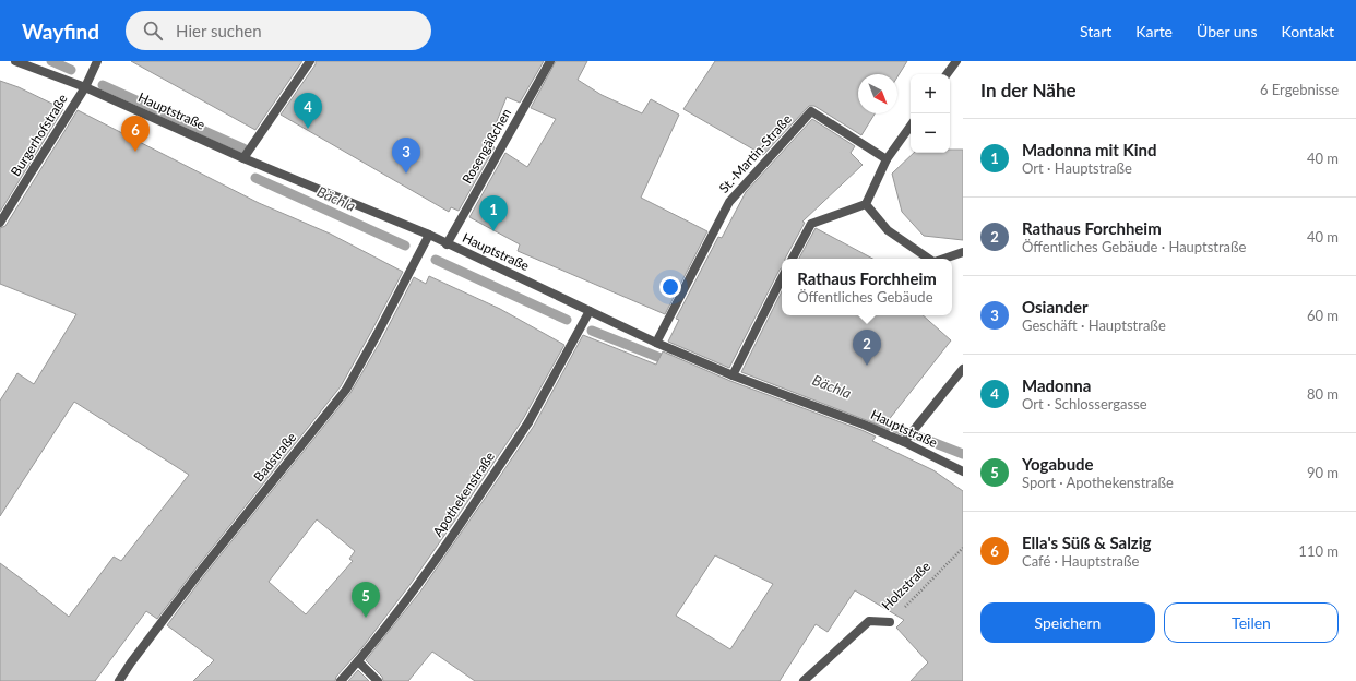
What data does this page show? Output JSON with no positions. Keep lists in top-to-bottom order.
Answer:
{
  "streets": {
    "street": [
      "Hauptstraße",
      "Burgerhofstraße",
      "Rosengäßchen",
      "St.-Martin-Straße",
      "Badstraße",
      "Apothekenstraße",
      "Holzstraße"
    ]
  },
  "crossings": [
    ["Hauptstraße", "Burgerhofstraße"],
    ["Hauptstraße", "Rosengäßchen"],
    ["Hauptstraße", "St.-Martin-Straße"],
    ["Hauptstraße", "Badstraße"],
    ["Hauptstraße", "Apothekenstraße"]
  ],
  "water": ["Bächla"],
  "north": "bottom right",
  "page": {
    "header": "Wayfind",
    "search": "Hier suchen",
    "nav": [
      "Start",
      "Karte",
      "Über uns",
      "Kontakt"
    ],
    "heading": ["In der Nähe", "6 Ergebnisse"],
    "map_buttons": ["+", "−"],
    "pins": [
      "4",
      "6",
      "3",
      "1",
      "2",
      "5"
    ],
    "list": [
      {
        "mark": "1",
        "name": "Madonna mit Kind",
        "note": "Ort · Hauptstraße",
        "value": "40 m"
      },
      {
        "mark": "2",
        "name": "Rathaus Forchheim",
        "note": "Öffentliches Gebäude · Hauptstraße",
        "value": "40 m"
      },
      {
        "mark": "3",
        "name": "Osiander",
        "note": "Geschäft · Hauptstraße",
        "value": "60 m"
      },
      {
        "mark": "4",
        "name": "Madonna",
        "note": "Ort · Schlossergasse",
        "value": "80 m"
      },
      {
        "mark": "5",
        "name": "Yogabude",
        "note": "Sport · Apothekenstraße",
        "value": "90 m"
      },
      {
        "mark": "6",
        "name": "Ella's Süß & Salzig",
        "note": "Café · Hauptstraße",
        "value": "110 m"
      }
    ],
    "popup": ["Rathaus Forchheim", "Öffentliches Gebäude"],
    "buttons": ["Speichern", "Teilen"]
  }
}
